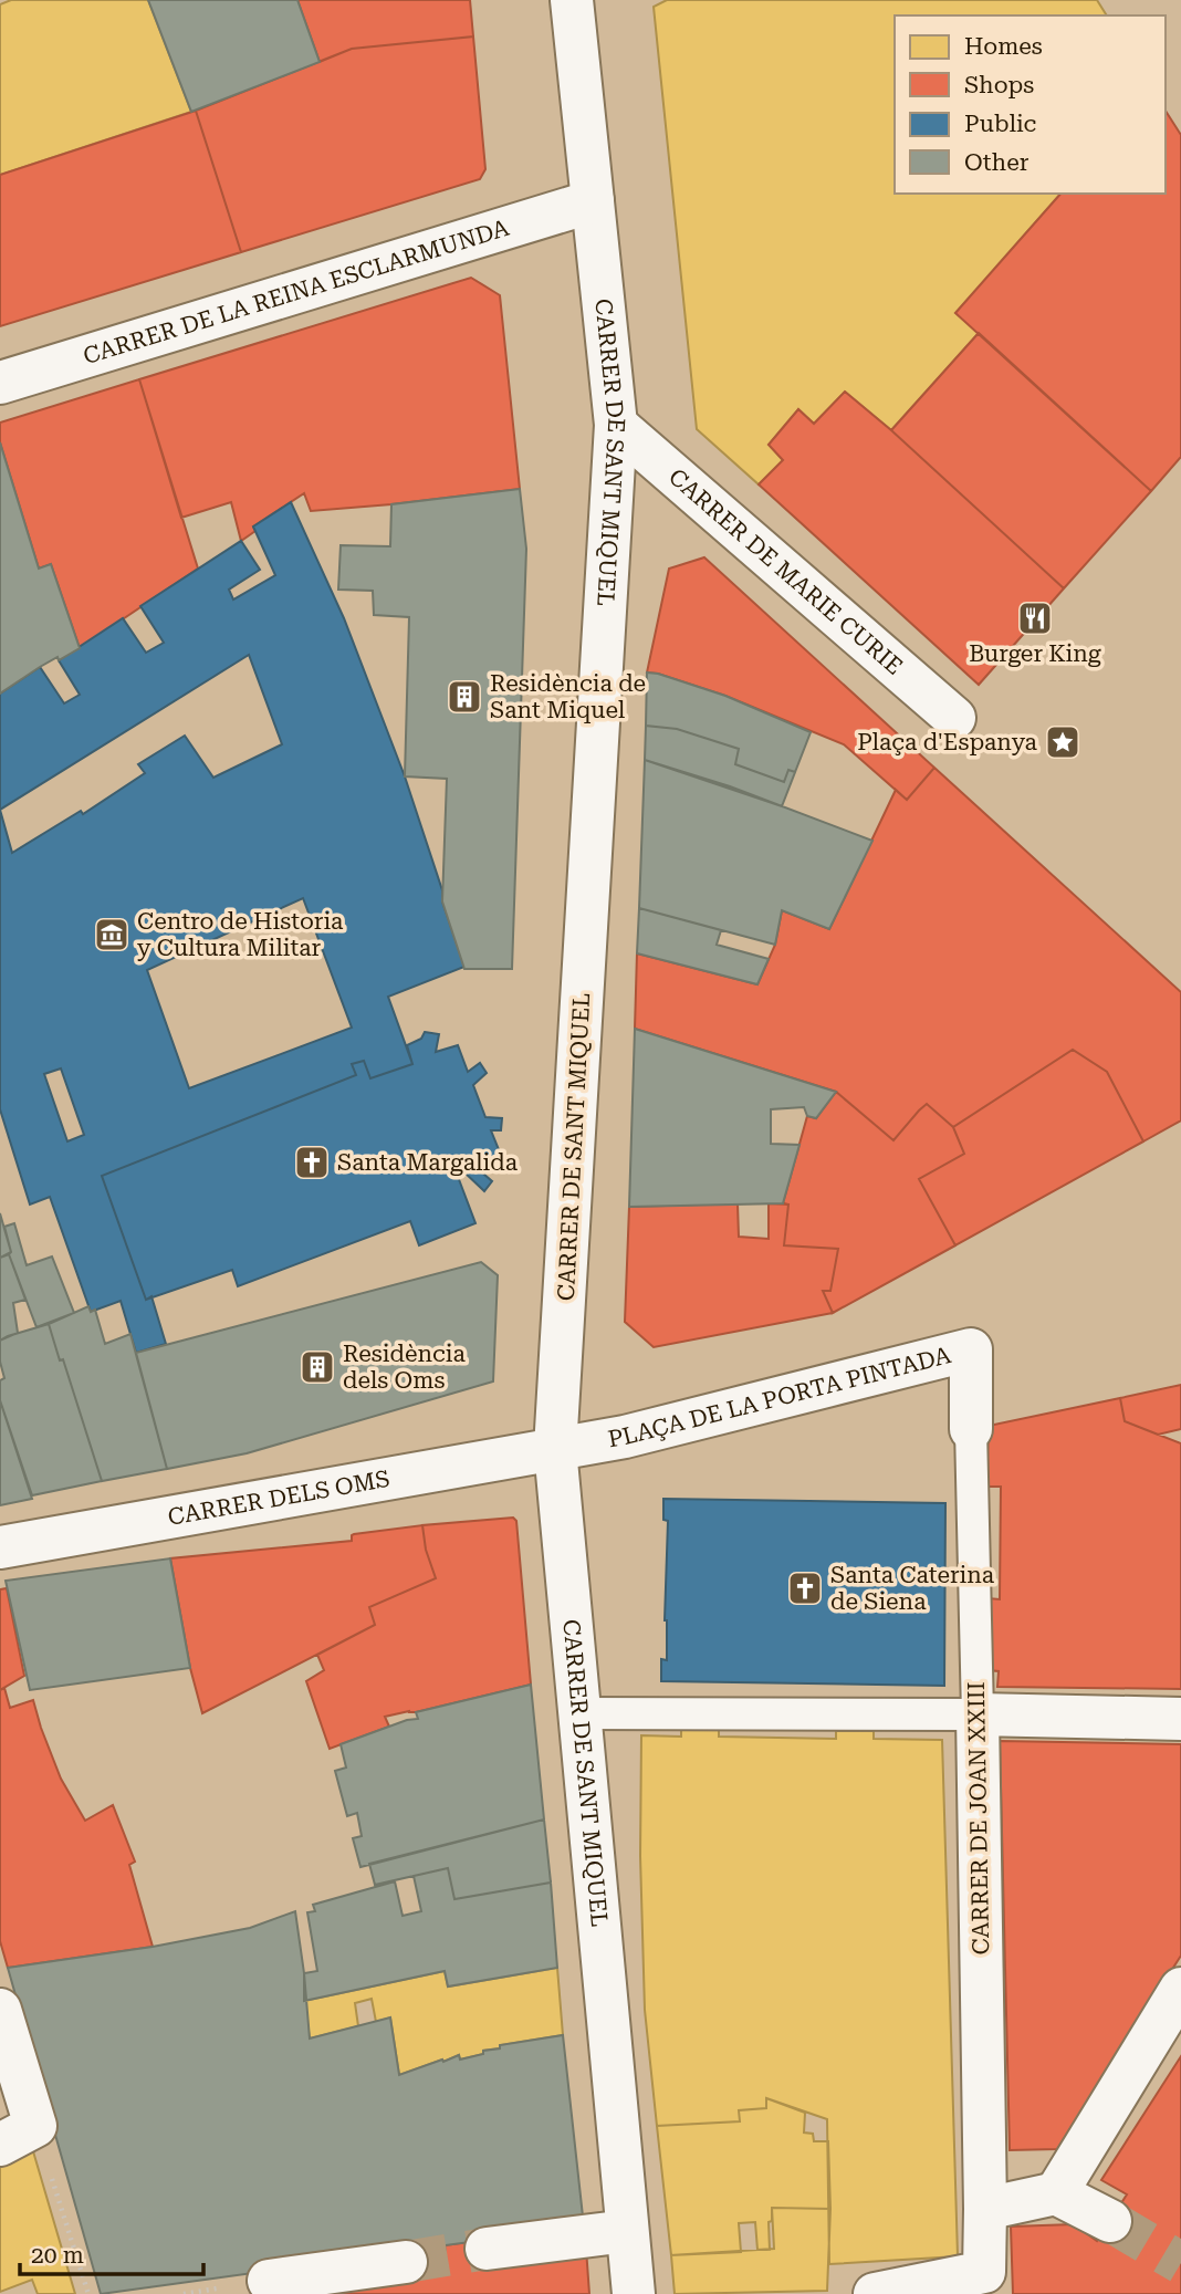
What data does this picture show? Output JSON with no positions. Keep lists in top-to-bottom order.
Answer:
{
  "streets": {
    "street": [
      "CARRER DE LA REINA ESCLARMUNDA",
      "CARRER DE SANT MIQUEL",
      "CARRER DE MARIE CURIE",
      "PLAÇA DE LA PORTA PINTADA",
      "CARRER DELS OMS",
      "CARRER DE JOAN XXIII"
    ]
  },
  "crossings": [
    ["CARRER DE LA REINA ESCLARMUNDA", "CARRER DE SANT MIQUEL"],
    ["CARRER DE SANT MIQUEL", "CARRER DE MARIE CURIE"],
    ["CARRER DE SANT MIQUEL", "PLAÇA DE LA PORTA PINTADA"],
    ["CARRER DE SANT MIQUEL", "CARRER DELS OMS"],
    ["PLAÇA DE LA PORTA PINTADA", "CARRER DELS OMS"],
    ["PLAÇA DE LA PORTA PINTADA", "CARRER DE JOAN XXIII"]
  ],
  "places": {
    "restaurant": ["Burger King"],
    "building": ["Residència de Sant Miquel", "Residència dels Oms"],
    "place": ["Plaça d'Espanya"],
    "museum": ["Centro de Historia y Cultura Militar"],
    "church": ["Santa Margalida", "Santa Caterina de Siena"]
  },
  "legend": [
    "Homes",
    "Shops",
    "Public",
    "Other"
  ],
  "scale_bar": "20 m"
}
